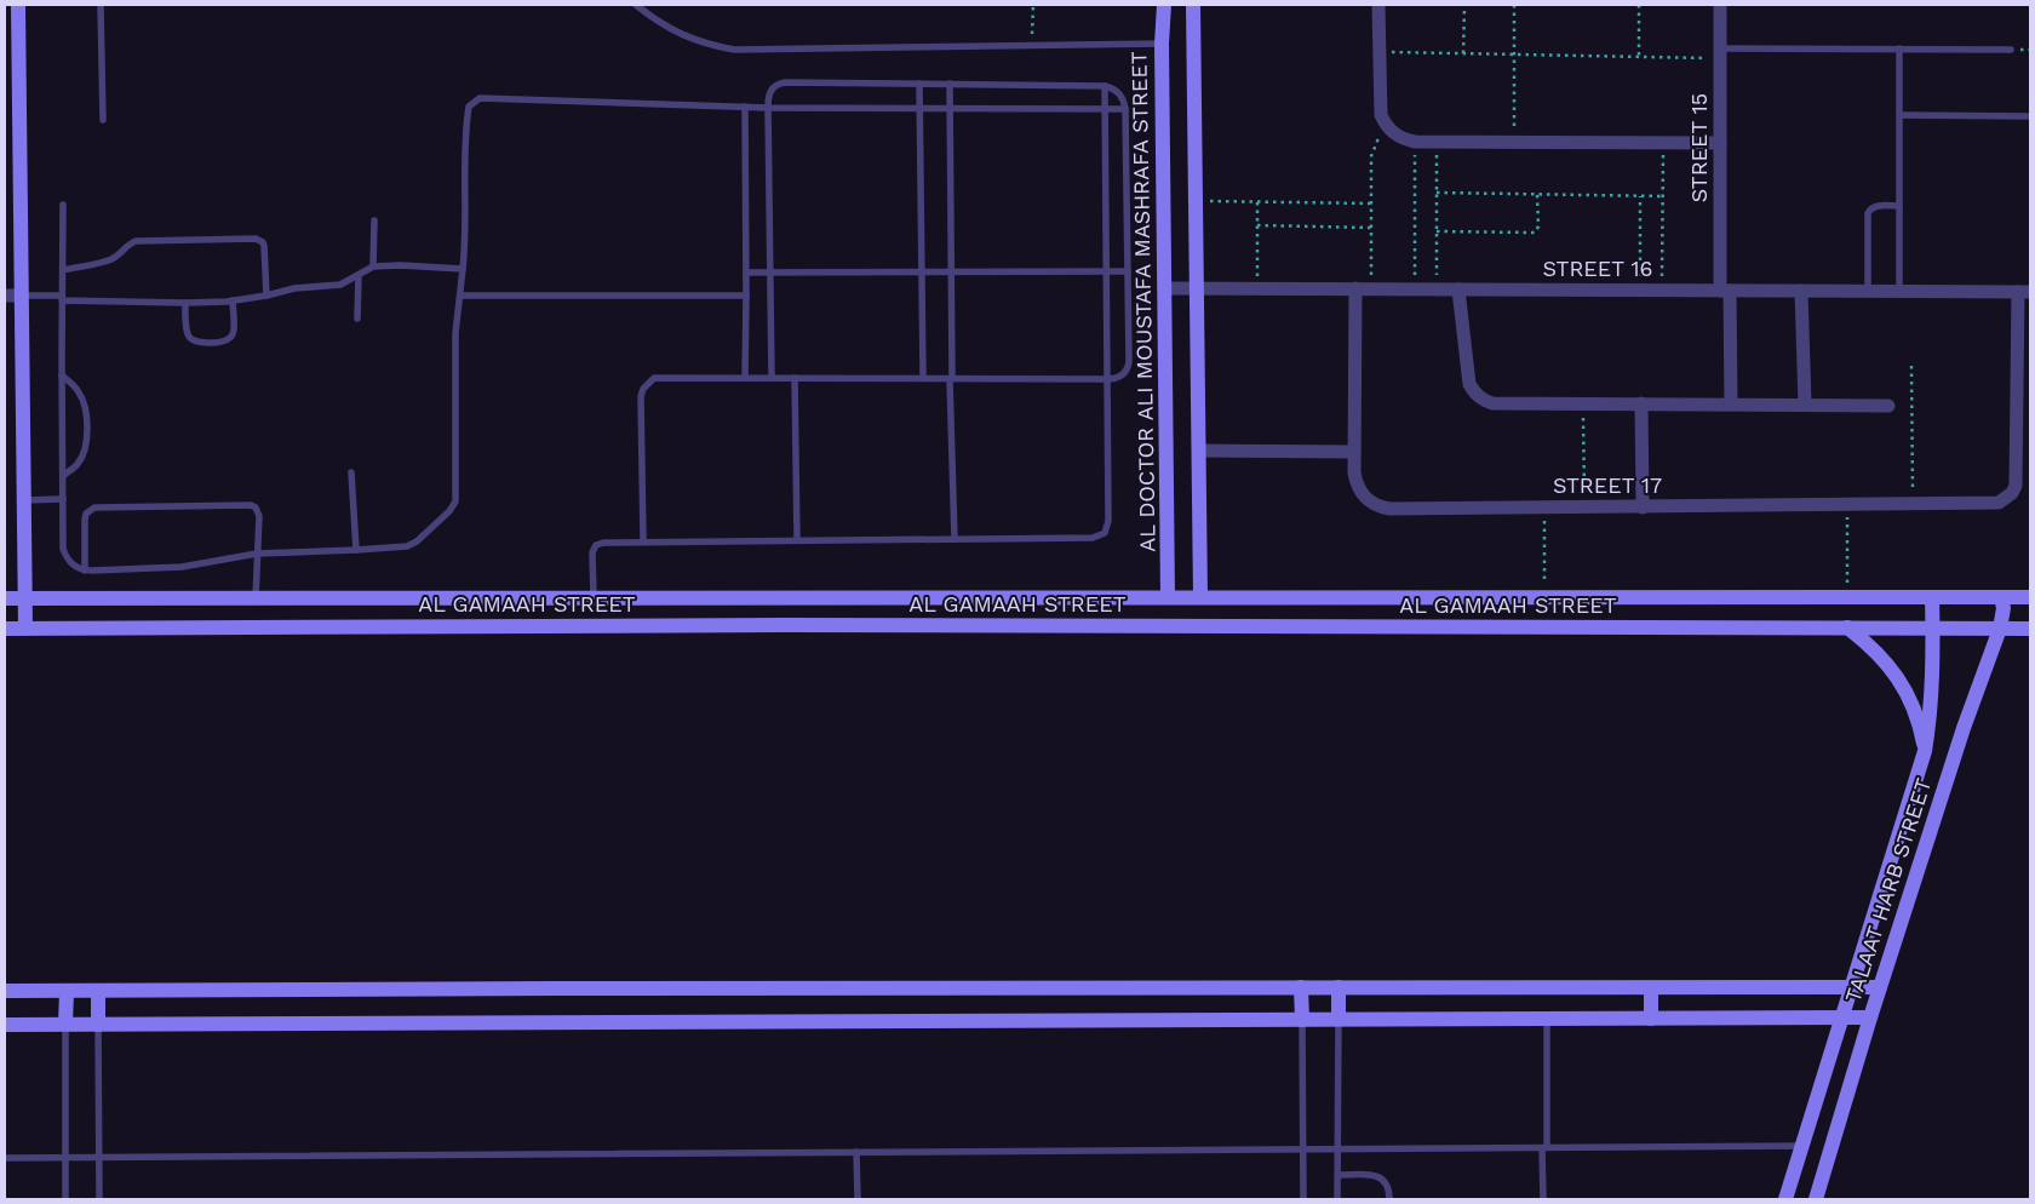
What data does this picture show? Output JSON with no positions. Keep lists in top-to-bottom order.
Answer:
{
  "streets": {
    "main road": ["AL DOCTOR ALI MOUSTAFA MASHRAFA STREET", "AL GAMAAH STREET", "TALAAT HARB STREET"],
    "street": ["STREET 15", "STREET 16", "STREET 17"]
  },
  "crossings": [
    ["STREET 15", "STREET 16"],
    ["STREET 16", "AL DOCTOR ALI MOUSTAFA MASHRAFA STREET"],
    ["STREET 16", "STREET 17"],
    ["AL DOCTOR ALI MOUSTAFA MASHRAFA STREET", "AL GAMAAH STREET"],
    ["AL GAMAAH STREET", "TALAAT HARB STREET"]
  ]
}
